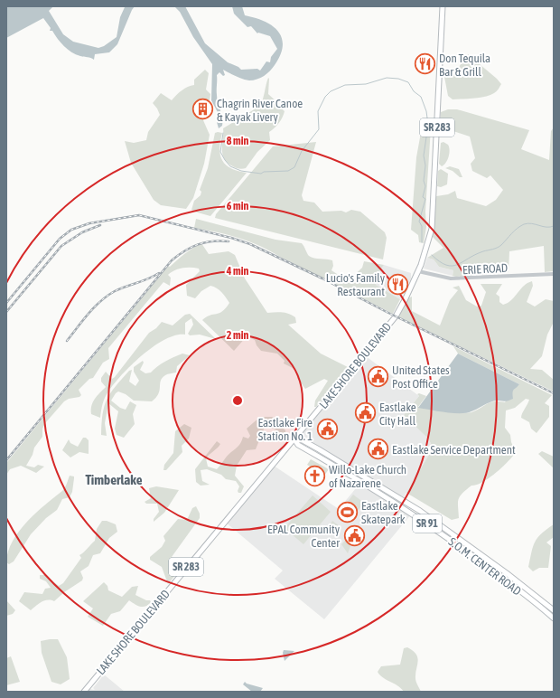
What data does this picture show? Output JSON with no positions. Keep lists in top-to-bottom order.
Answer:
{
  "streets": {
    "main road": [
      "SR 283",
      "LAKE SHORE BOULEVARD",
      "SR 91",
      "S.O.M. CENTER ROAD"
    ],
    "street": ["ERIE ROAD"]
  },
  "crossings": [
    ["ERIE ROAD", "LAKE SHORE BOULEVARD"],
    ["LAKE SHORE BOULEVARD", "S.O.M. CENTER ROAD"]
  ],
  "districts": ["Timberlake"],
  "places": {
    "restaurant": ["Don Tequila Bar & Grill", "Lucio's Family Restaurant"],
    "building": ["Chagrin River Canoe & Kayak Livery"],
    "public building": [
      "United States Post Office",
      "Eastlake City Hall",
      "Eastlake Fire Station No. 1",
      "Eastlake Service Department",
      "EPAL Community Center"
    ],
    "church": ["Willo-Lake Church of Nazarene"],
    "sports": ["Eastlake Skatepark"]
  },
  "rings": [
    "8 min",
    "6 min",
    "4 min",
    "2 min"
  ]
}
